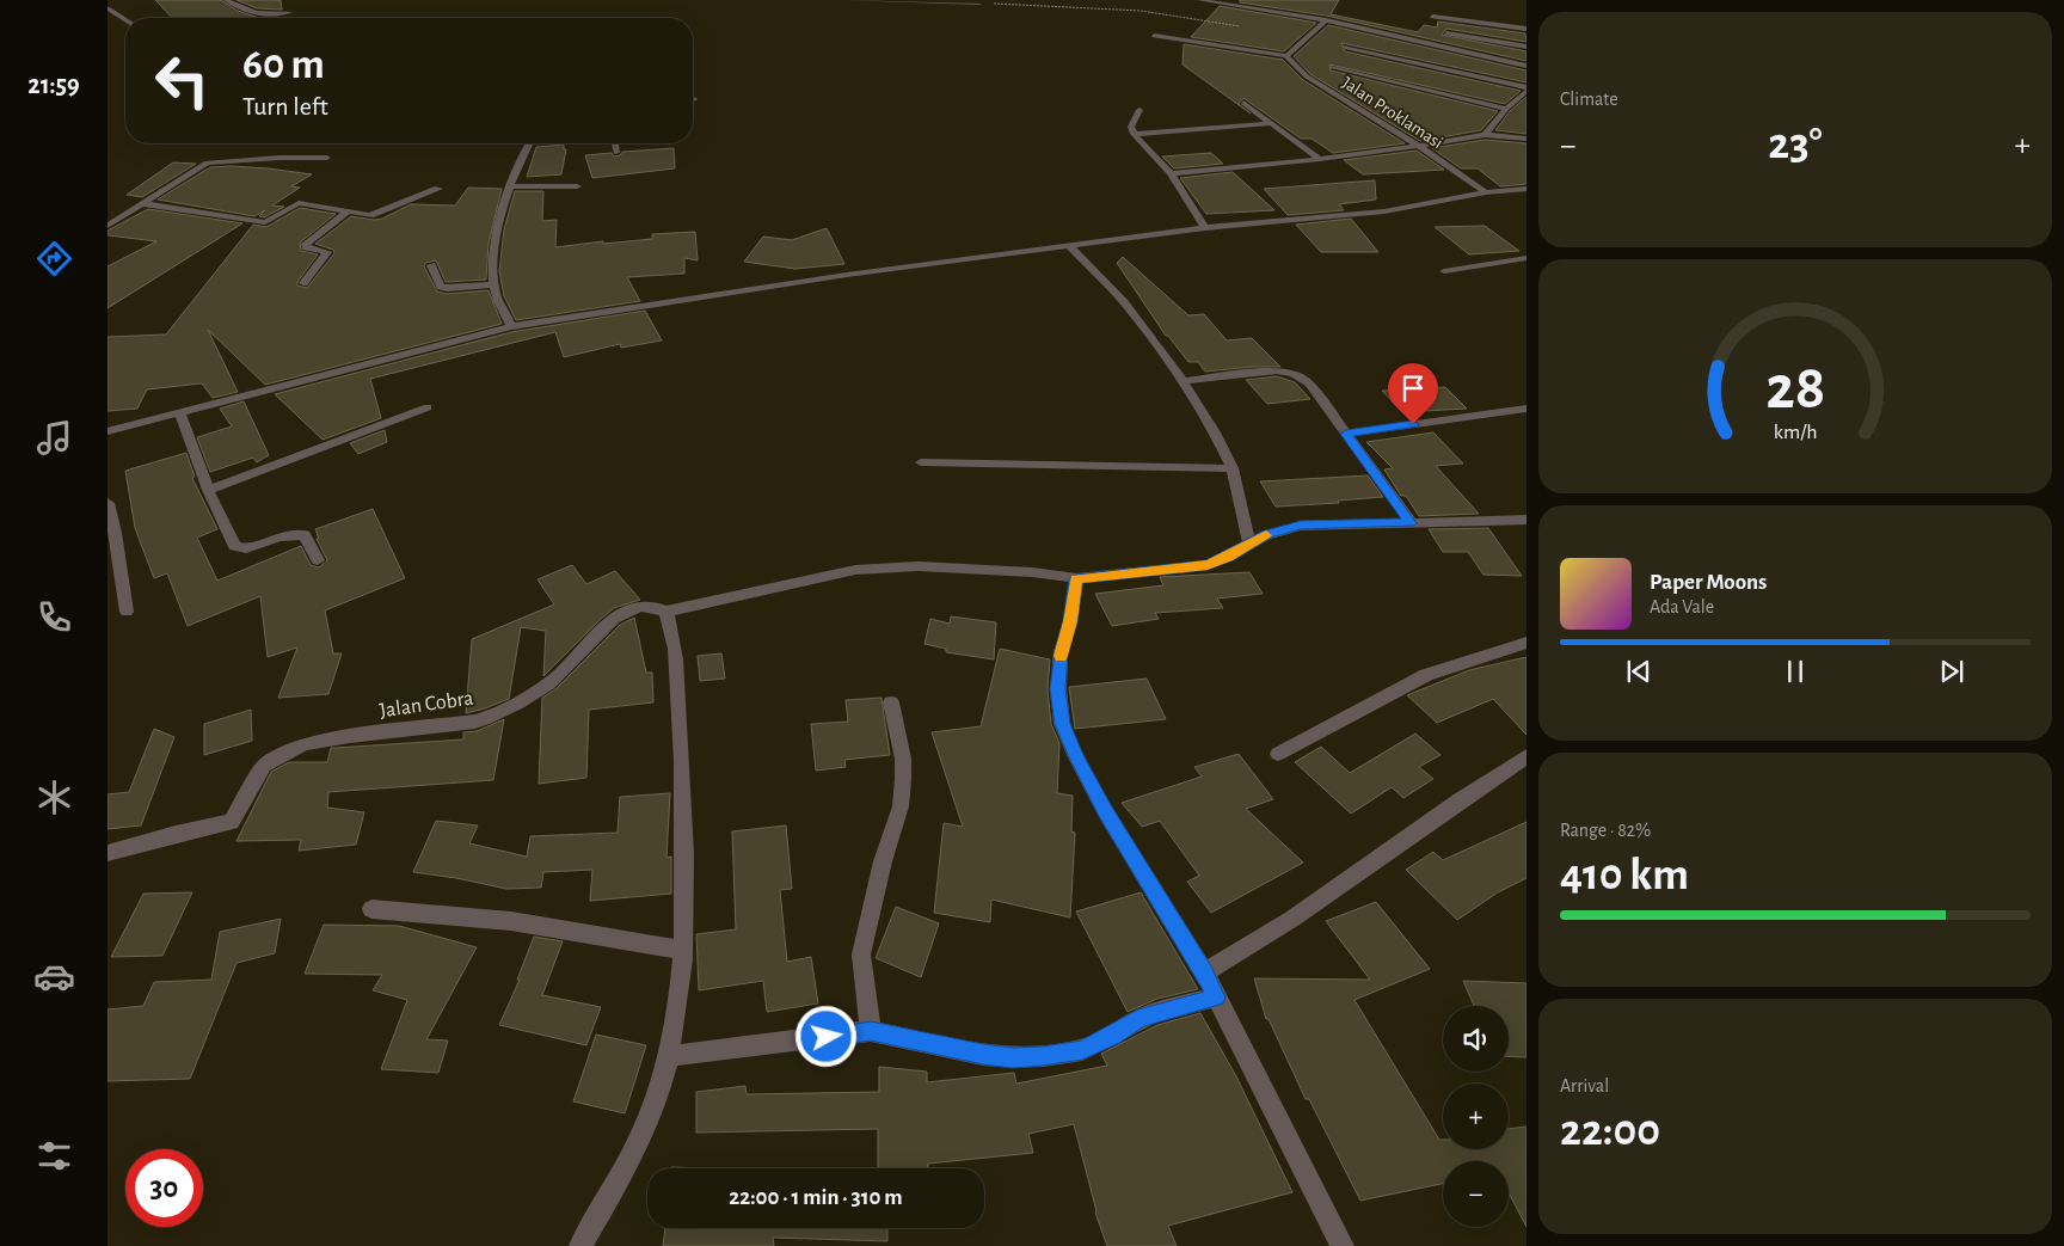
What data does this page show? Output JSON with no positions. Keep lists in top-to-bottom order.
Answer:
{
  "streets": {
    "street": ["Jalan Proklamasi", "Jalan Cobra"]
  },
  "page": {
    "tabs": "21:59",
    "tile": [
      "Climate",
      ["Range · 82%", "410 km"],
      ["Arrival", "22:00"]
    ],
    "turn": ["60 m", "Turn left"],
    "heat": ["−", "23°", "+"],
    "song": ["Paper Moons", "Ada Vale"],
    "map_buttons": ["+", "−"],
    "limit": "30",
    "trip": "22:00 · 1 min · 310 m",
    "gauge": ["28", "km/h"]
  }
}
